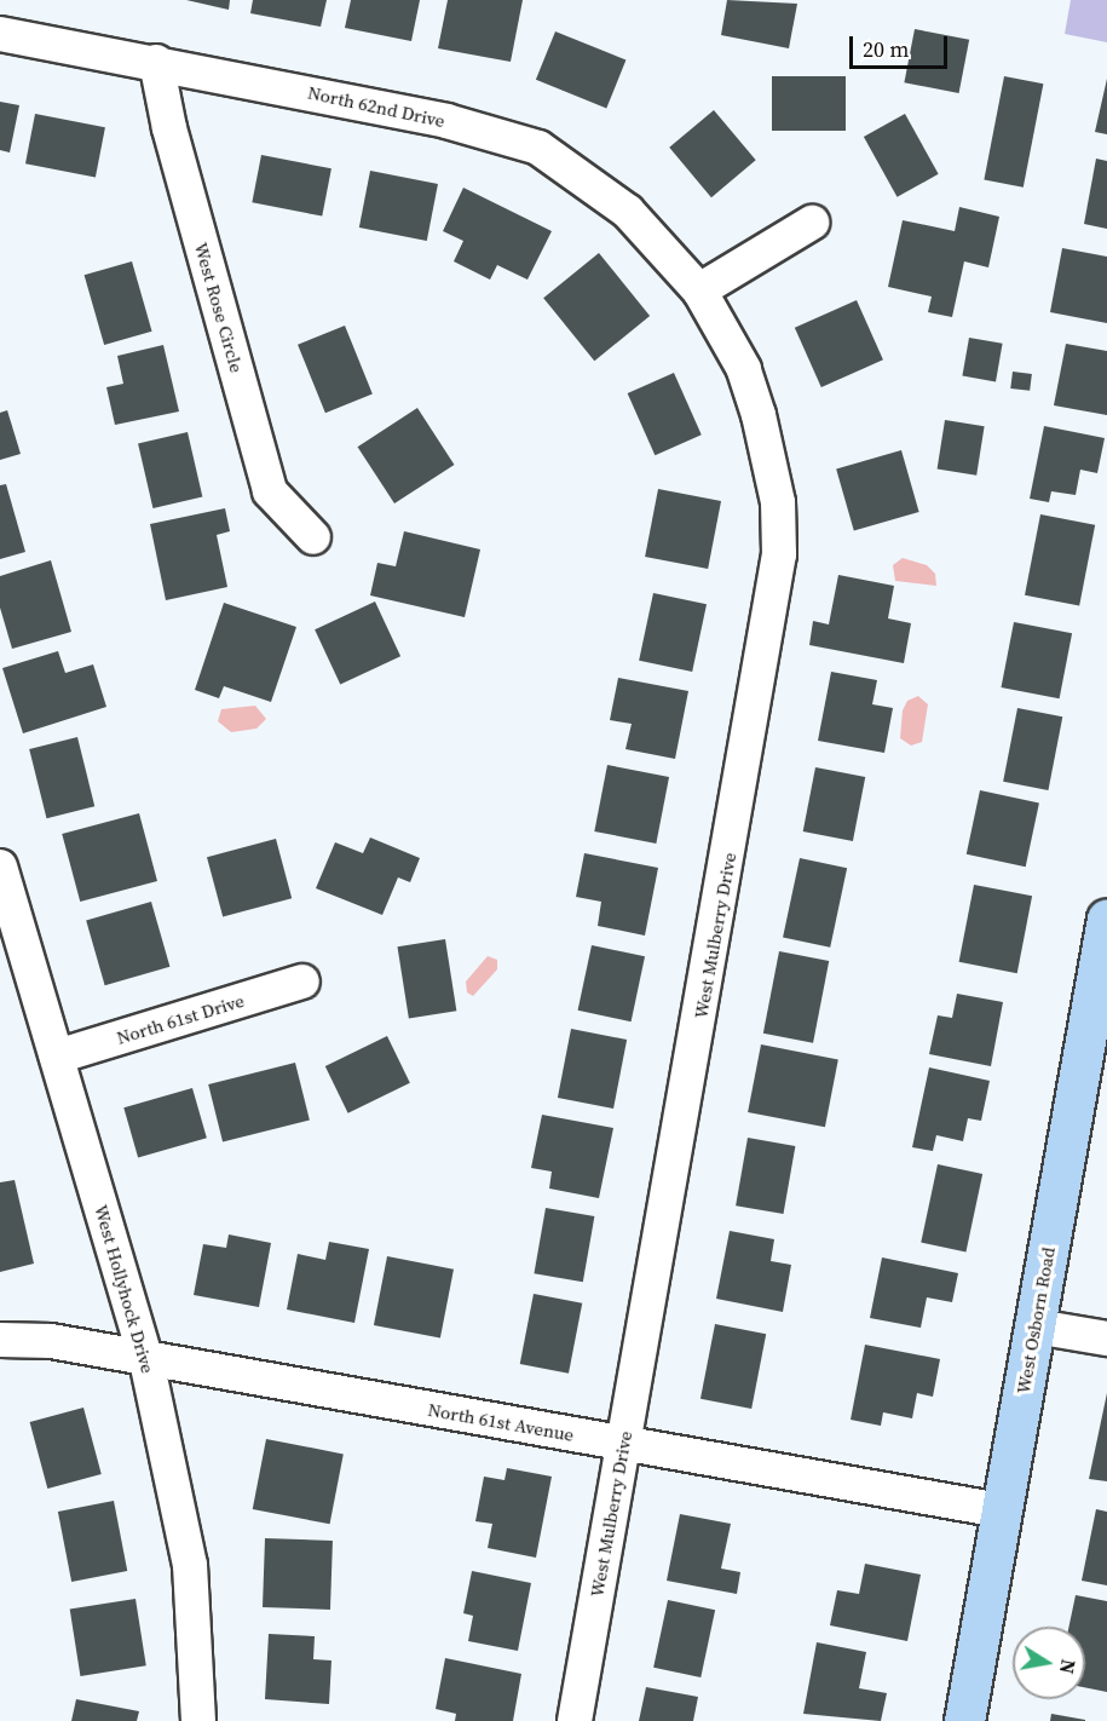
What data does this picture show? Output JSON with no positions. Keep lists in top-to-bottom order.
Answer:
{
  "streets": {
    "street": [
      "North 62nd Drive",
      "West Rose Circle",
      "West Mulberry Drive",
      "North 61st Drive",
      "West Hollyhock Drive",
      "West Osborn Road",
      "North 61st Avenue"
    ]
  },
  "crossings": [
    ["North 62nd Drive", "West Rose Circle"],
    ["North 62nd Drive", "West Mulberry Drive"],
    ["West Mulberry Drive", "North 61st Avenue"],
    ["North 61st Drive", "West Hollyhock Drive"],
    ["West Hollyhock Drive", "North 61st Avenue"],
    ["West Osborn Road", "North 61st Avenue"]
  ],
  "scale_bar": "20 m",
  "north": "right"
}
